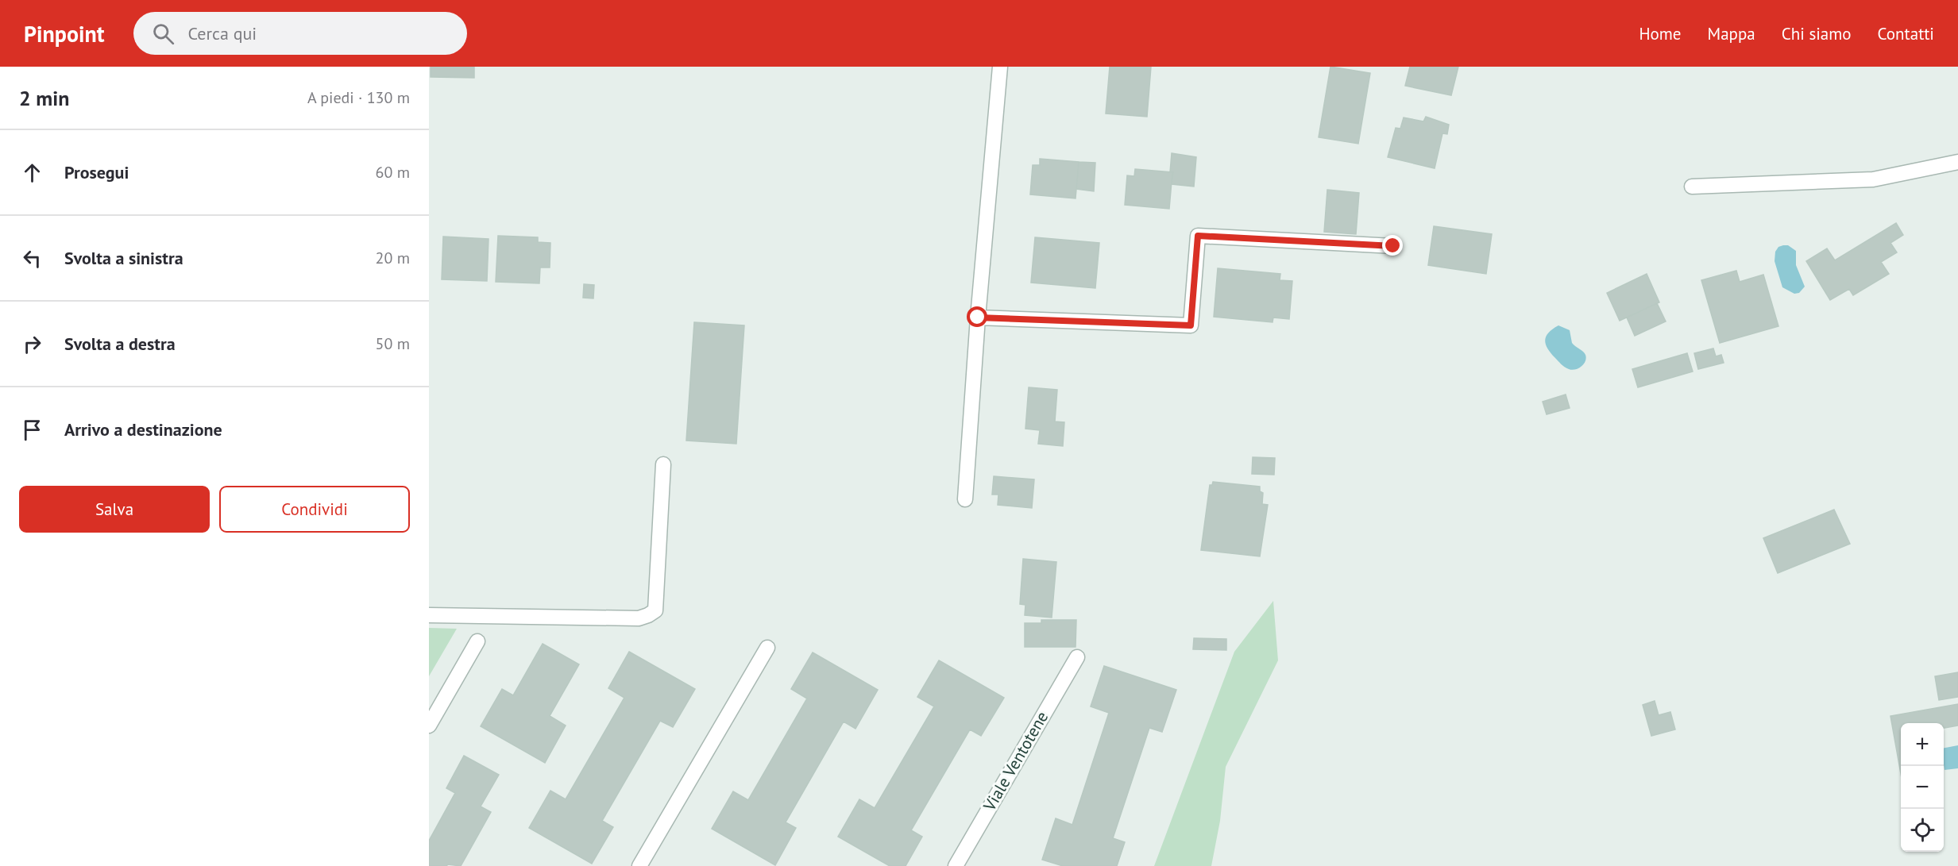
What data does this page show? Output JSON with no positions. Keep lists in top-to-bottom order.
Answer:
{
  "streets": {
    "street": ["Viale Ventotene"]
  },
  "page": {
    "header": "Pinpoint",
    "search": "Cerca qui",
    "nav": [
      "Home",
      "Mappa",
      "Chi siamo",
      "Contatti"
    ],
    "heading": ["2 min", "A piedi · 130 m"],
    "list": [
      ["Prosegui", "60 m"],
      ["Svolta a sinistra", "20 m"],
      ["Svolta a destra", "50 m"],
      "Arrivo a destinazione"
    ],
    "buttons": ["Salva", "Condividi"],
    "map_buttons": ["+", "−"]
  }
}
